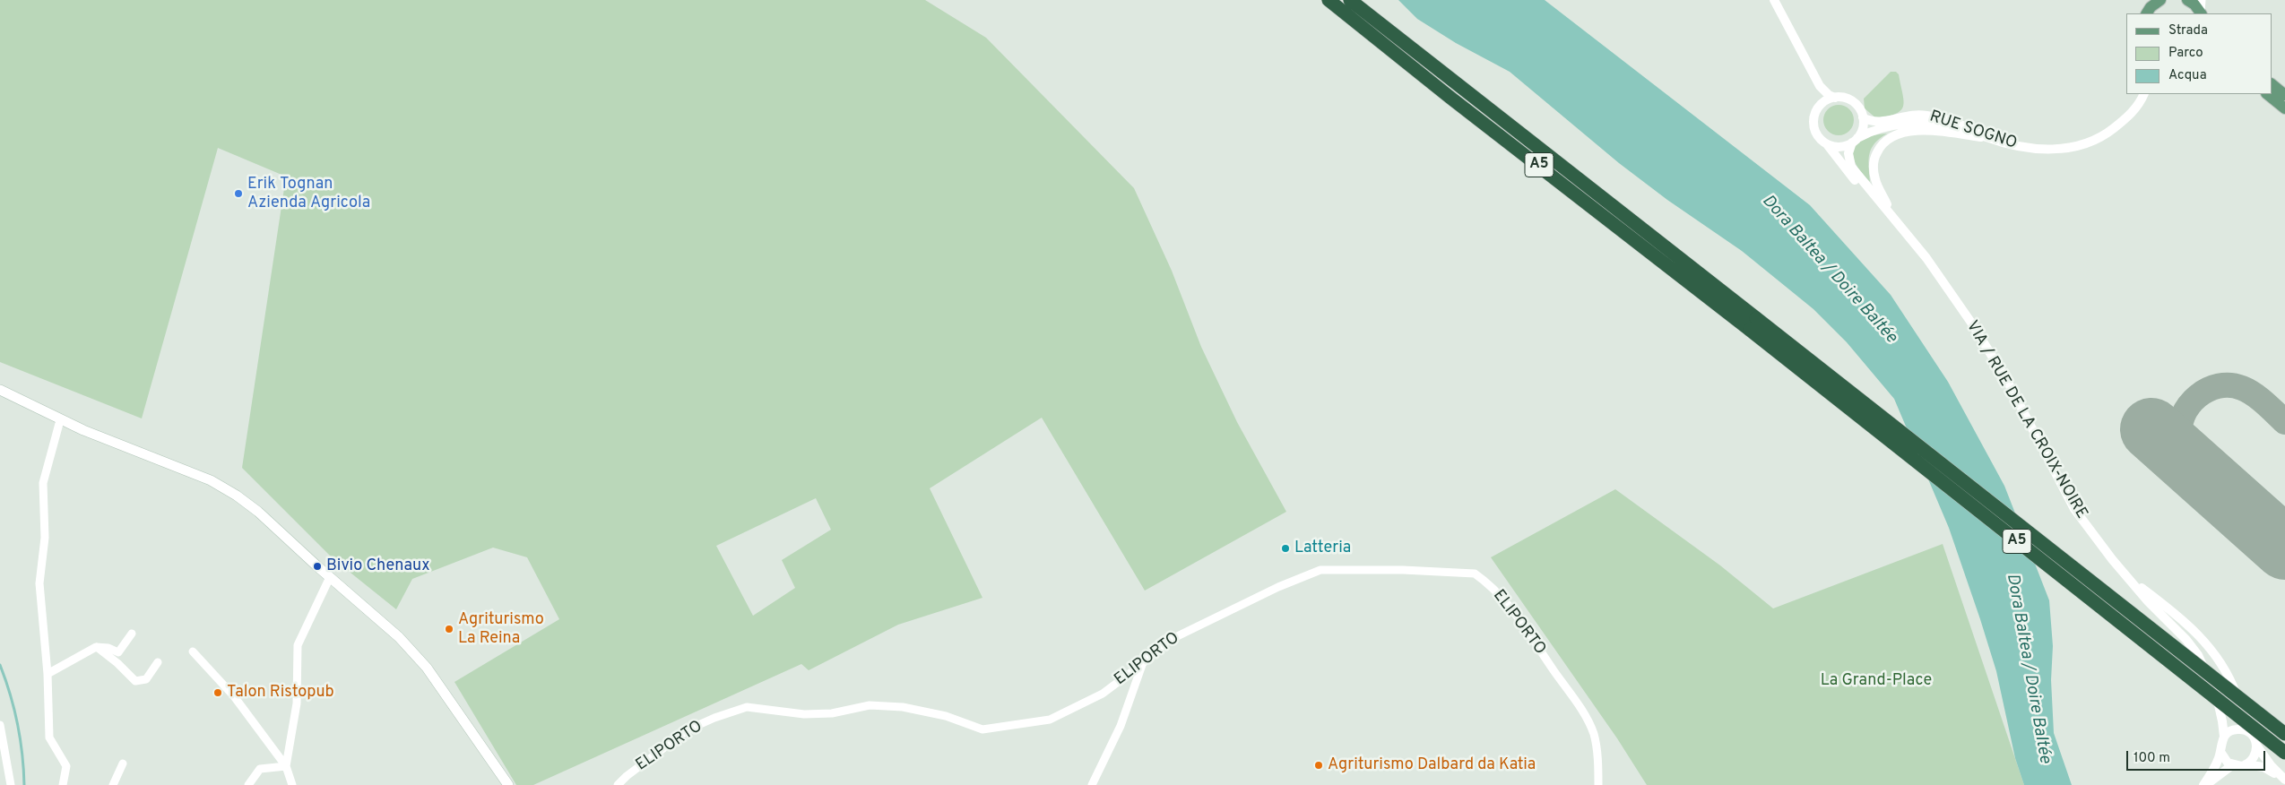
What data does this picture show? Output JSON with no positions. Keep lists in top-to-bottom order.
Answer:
{
  "streets": {
    "highway": ["A5"],
    "street": ["RUE SOGNO", "VIA / RUE DE LA CROIX-NOIRE", "ELIPORTO"]
  },
  "crossings": [
    ["RUE SOGNO", "VIA / RUE DE LA CROIX-NOIRE"]
  ],
  "water": ["Dora Baltea / Doire Baltée"],
  "parks": ["La Grand-Place"],
  "places": [
    "Erik Tognan Azienda Agricola",
    "Latteria",
    "Bivio Chenaux",
    "Agriturismo La Reina",
    "Talon Ristopub",
    "Agriturismo Dalbard da Katia"
  ],
  "legend": ["Strada", "Parco", "Acqua"],
  "scale_bar": "100 m"
}
